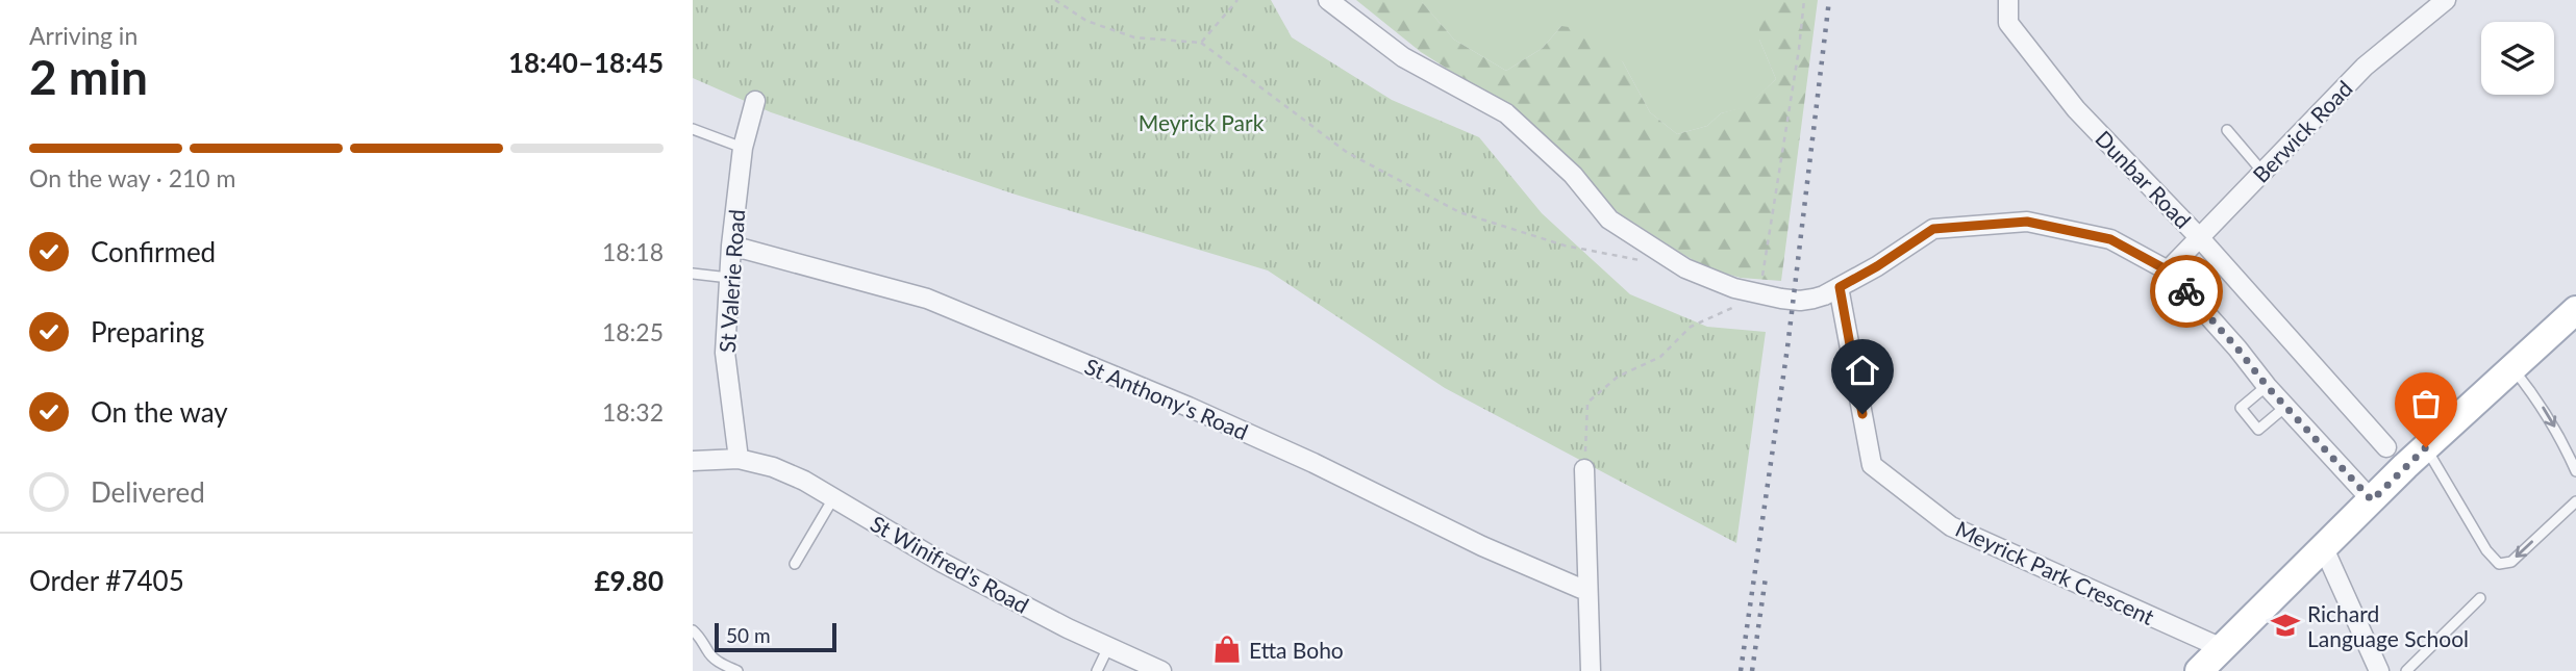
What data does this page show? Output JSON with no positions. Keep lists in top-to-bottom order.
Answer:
{
  "streets": {
    "street": [
      "Berwick Road",
      "Dunbar Road",
      "St Valerie Road",
      "St Anthony's Road",
      "St Winifred's Road",
      "Meyrick Park Crescent"
    ]
  },
  "crossings": [
    ["Berwick Road", "Dunbar Road"],
    ["St Valerie Road", "St Anthony's Road"],
    ["St Valerie Road", "St Winifred's Road"]
  ],
  "parks": ["Meyrick Park"],
  "places": {
    "school or university": ["Richard Language School"],
    "shop": ["Etta Boho"]
  },
  "scale_bar": "50 m",
  "page": {
    "heading": ["2 min", "Arriving in", "18:40–18:45"],
    "panel": ["Order #7405", "£9.80"],
    "bar": "On the way · 210 m",
    "list": [
      ["Confirmed", "18:18"],
      ["Preparing", "18:25"],
      ["On the way", "18:32"],
      "Delivered"
    ],
    "scale": "50 m"
  }
}
